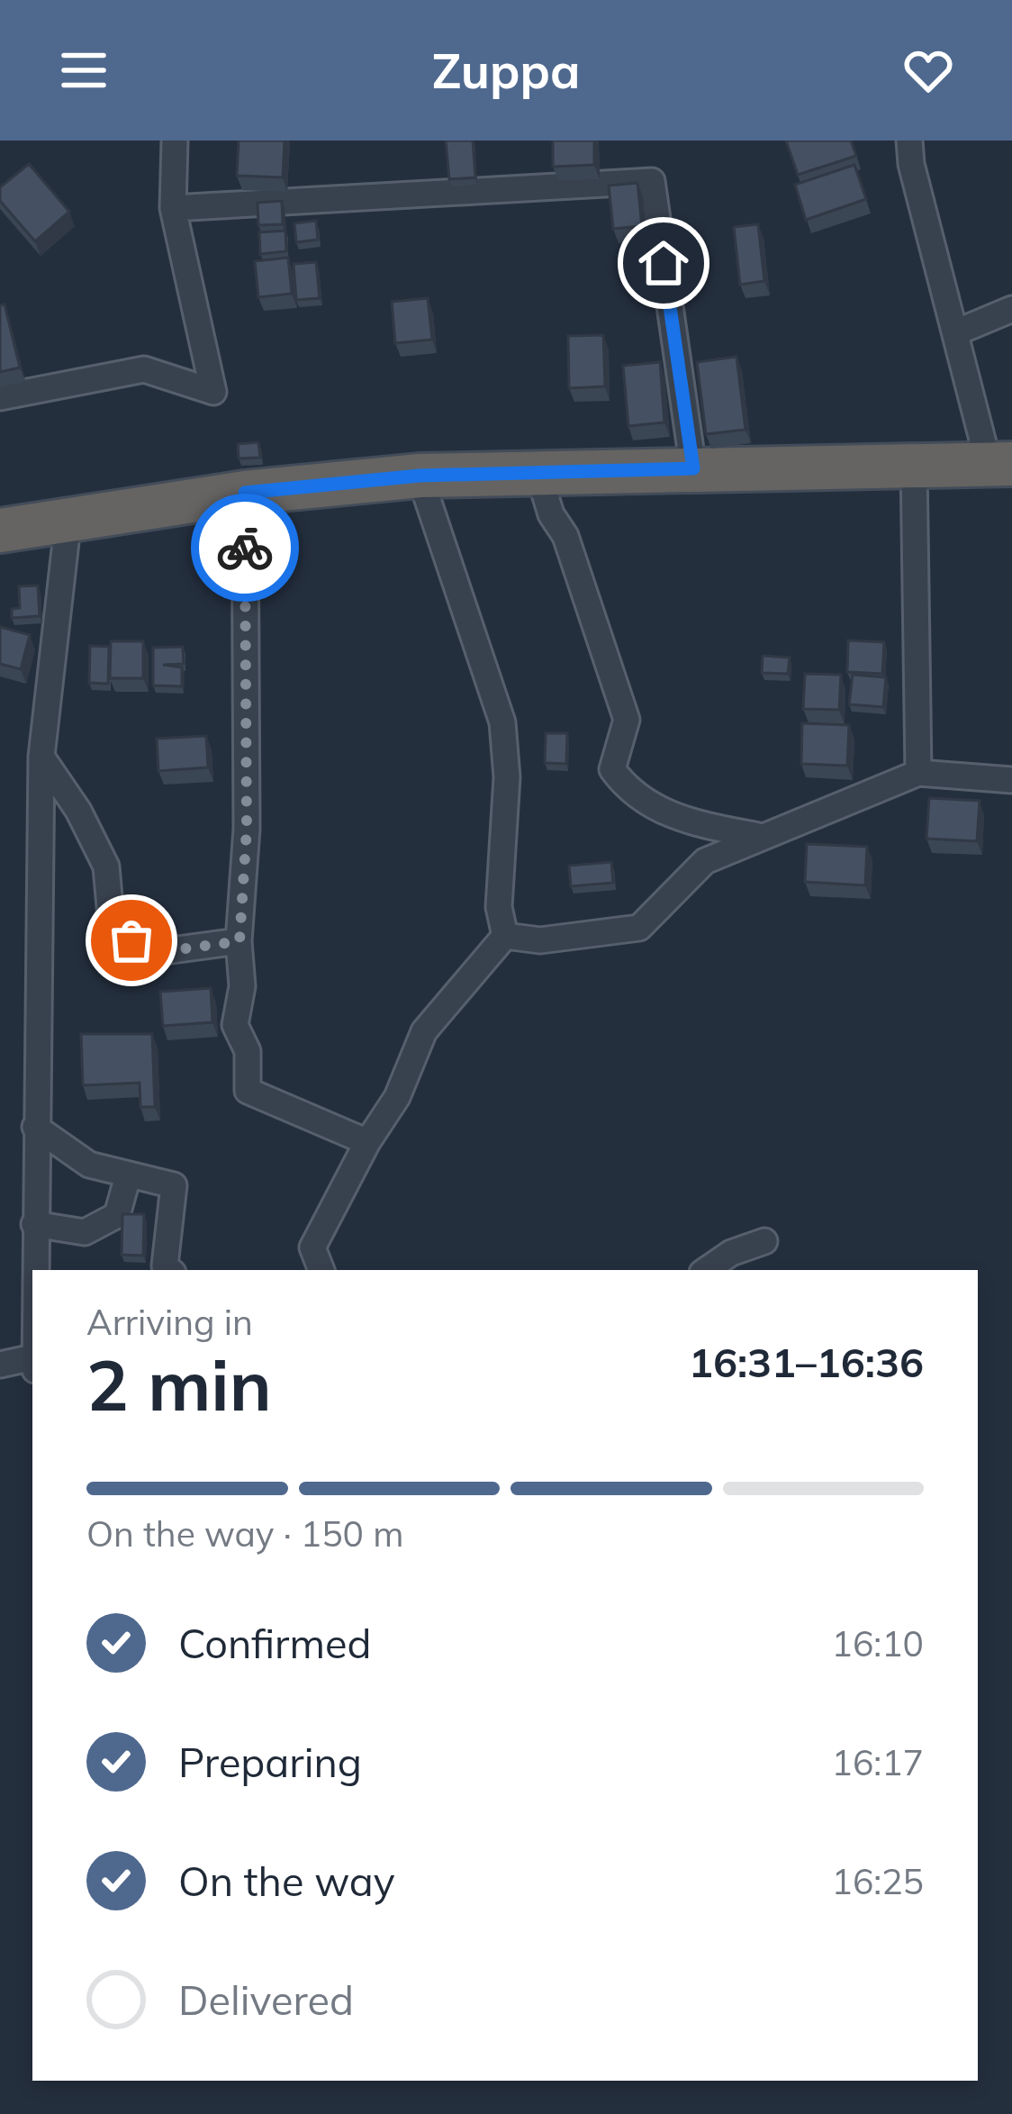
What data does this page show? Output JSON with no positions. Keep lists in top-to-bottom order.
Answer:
{
  "page": {
    "header": "Zuppa",
    "heading": ["2 min", "Arriving in", "16:31–16:36"],
    "bar": "On the way · 150 m",
    "list": [
      ["Confirmed", "16:10"],
      ["Preparing", "16:17"],
      ["On the way", "16:25"],
      "Delivered"
    ]
  }
}
